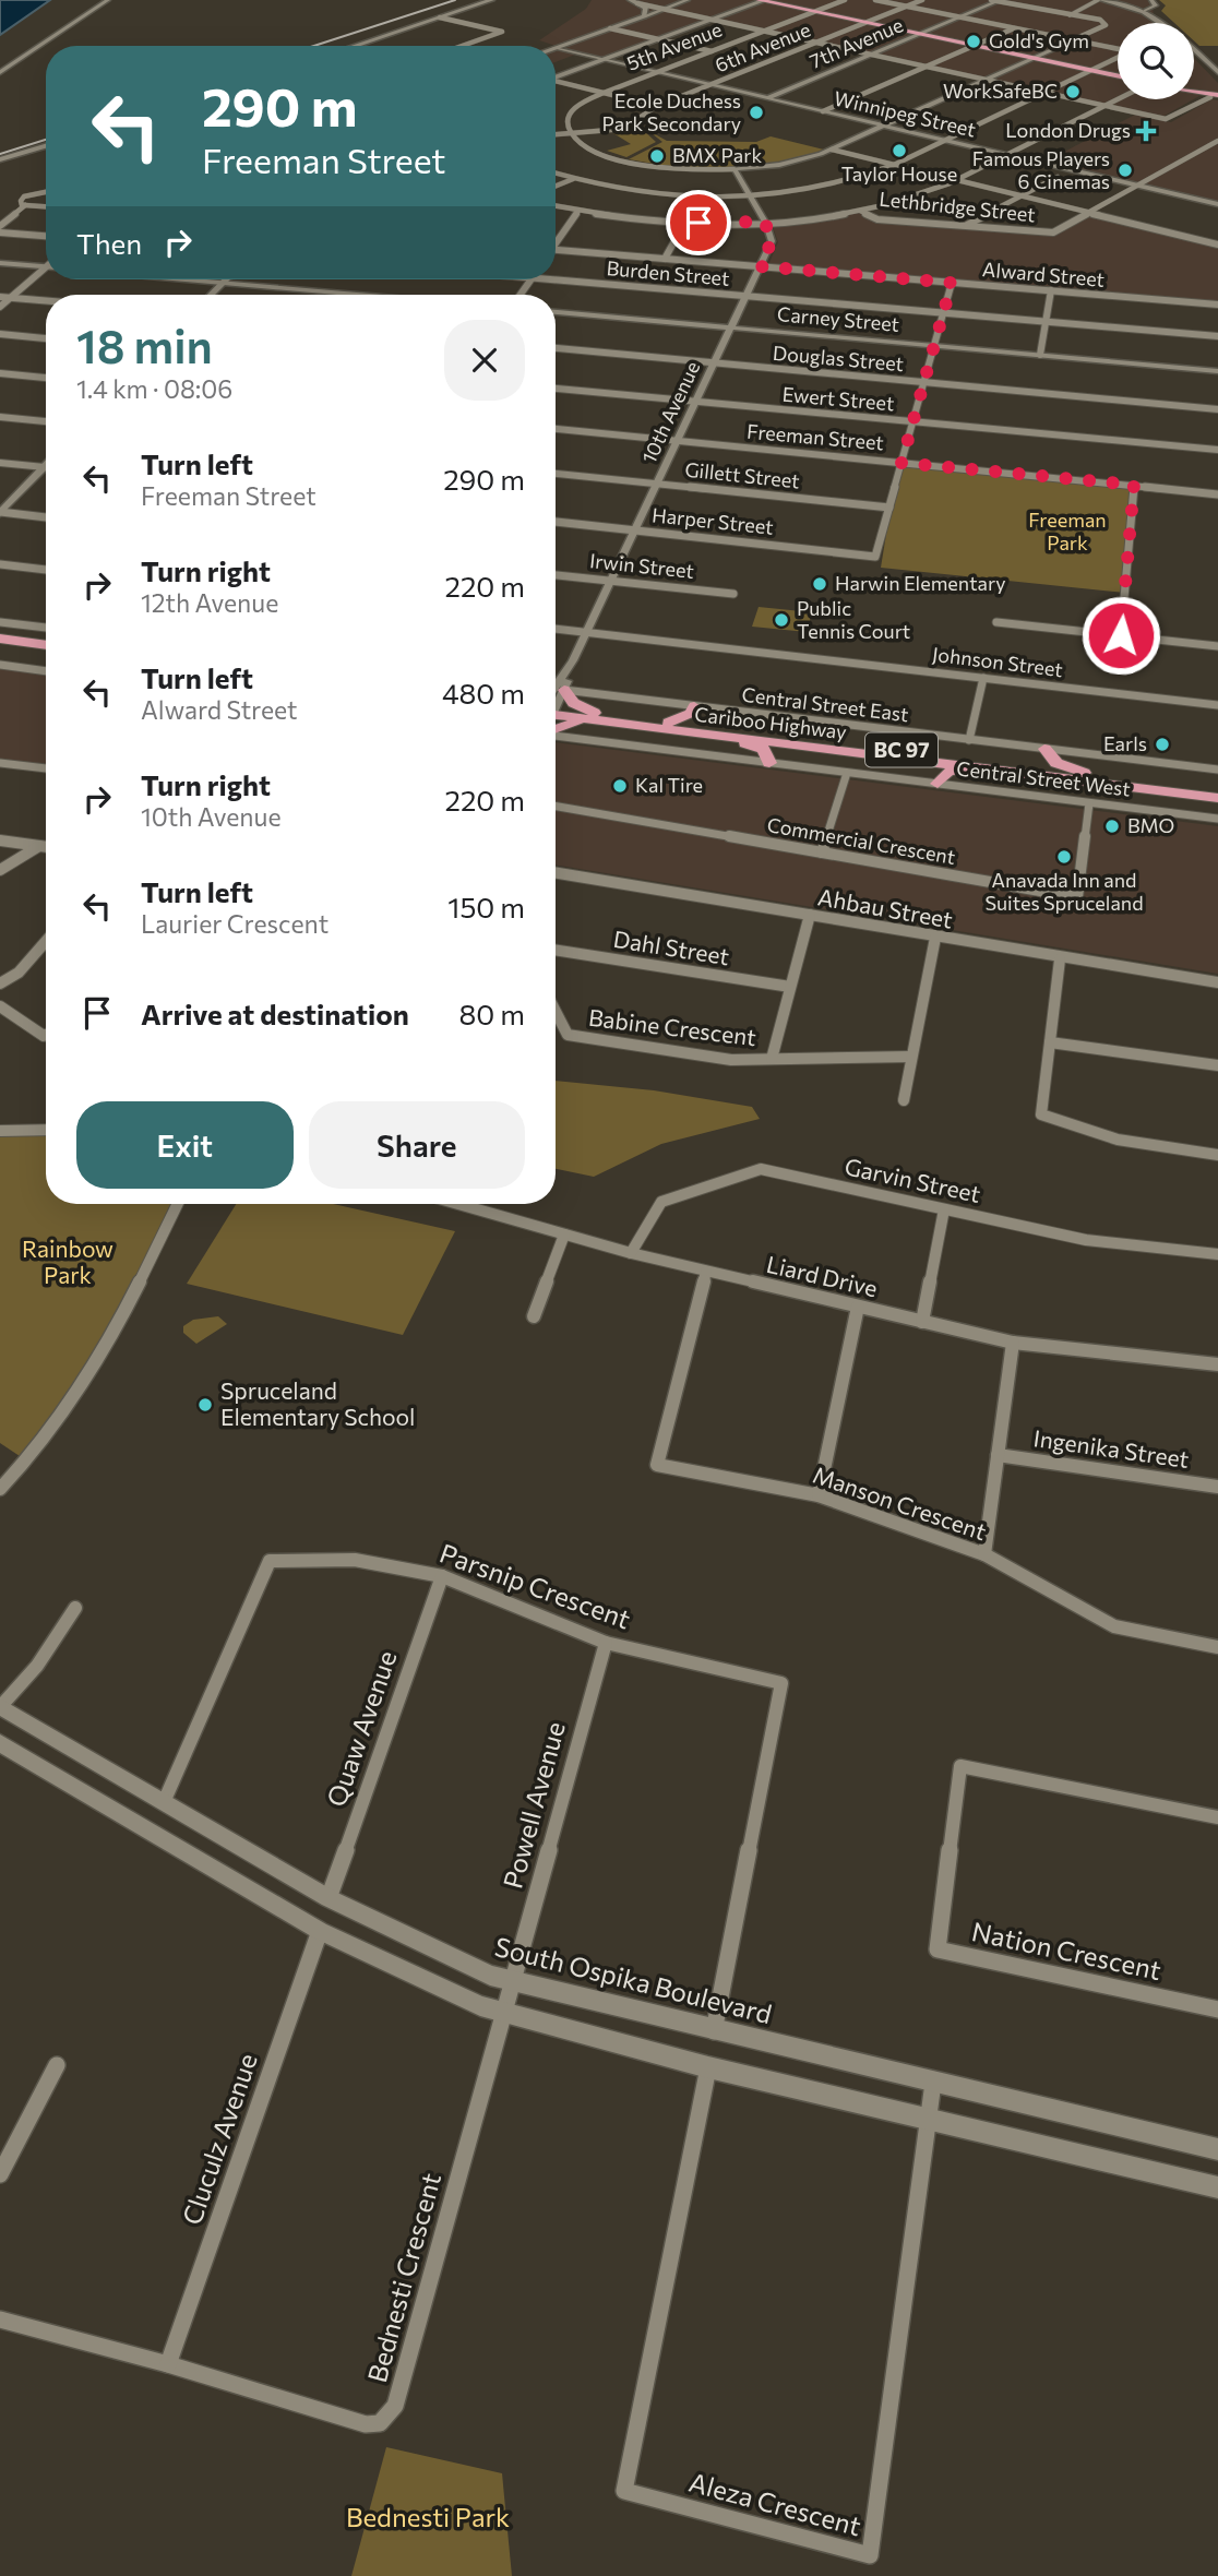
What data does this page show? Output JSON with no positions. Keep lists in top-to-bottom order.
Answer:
{
  "streets": {
    "highway": ["Cariboo Highway", "BC 97"],
    "main road": ["South Ospika Boulevard"],
    "street": [
      "7th Avenue",
      "5th Avenue",
      "6th Avenue",
      "Winnipeg Street",
      "Lethbridge Street",
      "Burden Street",
      "Alward Street",
      "Carney Street",
      "Douglas Street",
      "Ewert Street",
      "10th Avenue",
      "Freeman Street",
      "Gillett Street",
      "Harper Street",
      "Irwin Street",
      "Johnson Street",
      "Central Street East",
      "Central Street West",
      "Commercial Crescent",
      "Ahbau Street",
      "Dahl Street",
      "Babine Crescent",
      "Garvin Street",
      "Liard Drive",
      "Ingenika Street",
      "Manson Crescent",
      "Parsnip Crescent",
      "Quaw Avenue",
      "Powell Avenue",
      "Nation Crescent",
      "Cluculz Avenue",
      "Bednesti Crescent",
      "Aleza Crescent"
    ]
  },
  "crossings": [
    ["7th Avenue", "Winnipeg Street"],
    ["5th Avenue", "Winnipeg Street"],
    ["6th Avenue", "Winnipeg Street"],
    ["Burden Street", "10th Avenue"],
    ["Alward Street", "10th Avenue"],
    ["Carney Street", "10th Avenue"],
    ["Douglas Street", "10th Avenue"],
    ["Ewert Street", "10th Avenue"],
    ["10th Avenue", "Freeman Street"],
    ["10th Avenue", "Gillett Street"],
    ["10th Avenue", "Harper Street"],
    ["10th Avenue", "Irwin Street"],
    ["10th Avenue", "Johnson Street"],
    ["Gillett Street", "Harper Street"],
    ["Central Street West", "Commercial Crescent"],
    ["Garvin Street", "Liard Drive"],
    ["Liard Drive", "Manson Crescent"],
    ["Parsnip Crescent", "Quaw Avenue"],
    ["Parsnip Crescent", "Powell Avenue"],
    ["Parsnip Crescent", "South Ospika Boulevard"],
    ["Quaw Avenue", "South Ospika Boulevard"],
    ["Powell Avenue", "South Ospika Boulevard"],
    ["Powell Avenue", "Bednesti Crescent"],
    ["South Ospika Boulevard", "Bednesti Crescent"],
    ["South Ospika Boulevard", "Aleza Crescent"],
    ["Cluculz Avenue", "Bednesti Crescent"]
  ],
  "parks": ["Freeman Park", "Rainbow Park", "Bednesti Park"],
  "places": {
    "other": [
      "Gold's Gym",
      "WorkSafeBC",
      "Ecole Duchess Park Secondary",
      "Taylor House",
      "BMX Park",
      "Famous Players 6 Cinemas",
      "Harwin Elementary",
      "Public Tennis Court",
      "Earls",
      "Kal Tire",
      "BMO",
      "Anavada Inn and Suites Spruceland",
      "Spruceland Elementary School"
    ],
    "health": ["London Drugs"]
  },
  "page": {
    "turn": ["290 m", "Freeman Street"],
    "then": "Then",
    "heading": ["18 min", "1.4 km · 08:06"],
    "list": [
      {
        "name": "Turn left",
        "note": "Freeman Street",
        "value": "290 m"
      },
      {
        "name": "Turn right",
        "note": "12th Avenue",
        "value": "220 m"
      },
      {
        "name": "Turn left",
        "note": "Alward Street",
        "value": "480 m"
      },
      {
        "name": "Turn right",
        "note": "10th Avenue",
        "value": "220 m"
      },
      {
        "name": "Turn left",
        "note": "Laurier Crescent",
        "value": "150 m"
      },
      {
        "name": "Arrive at destination",
        "value": "80 m"
      }
    ],
    "buttons": ["Exit", "Share"]
  }
}
